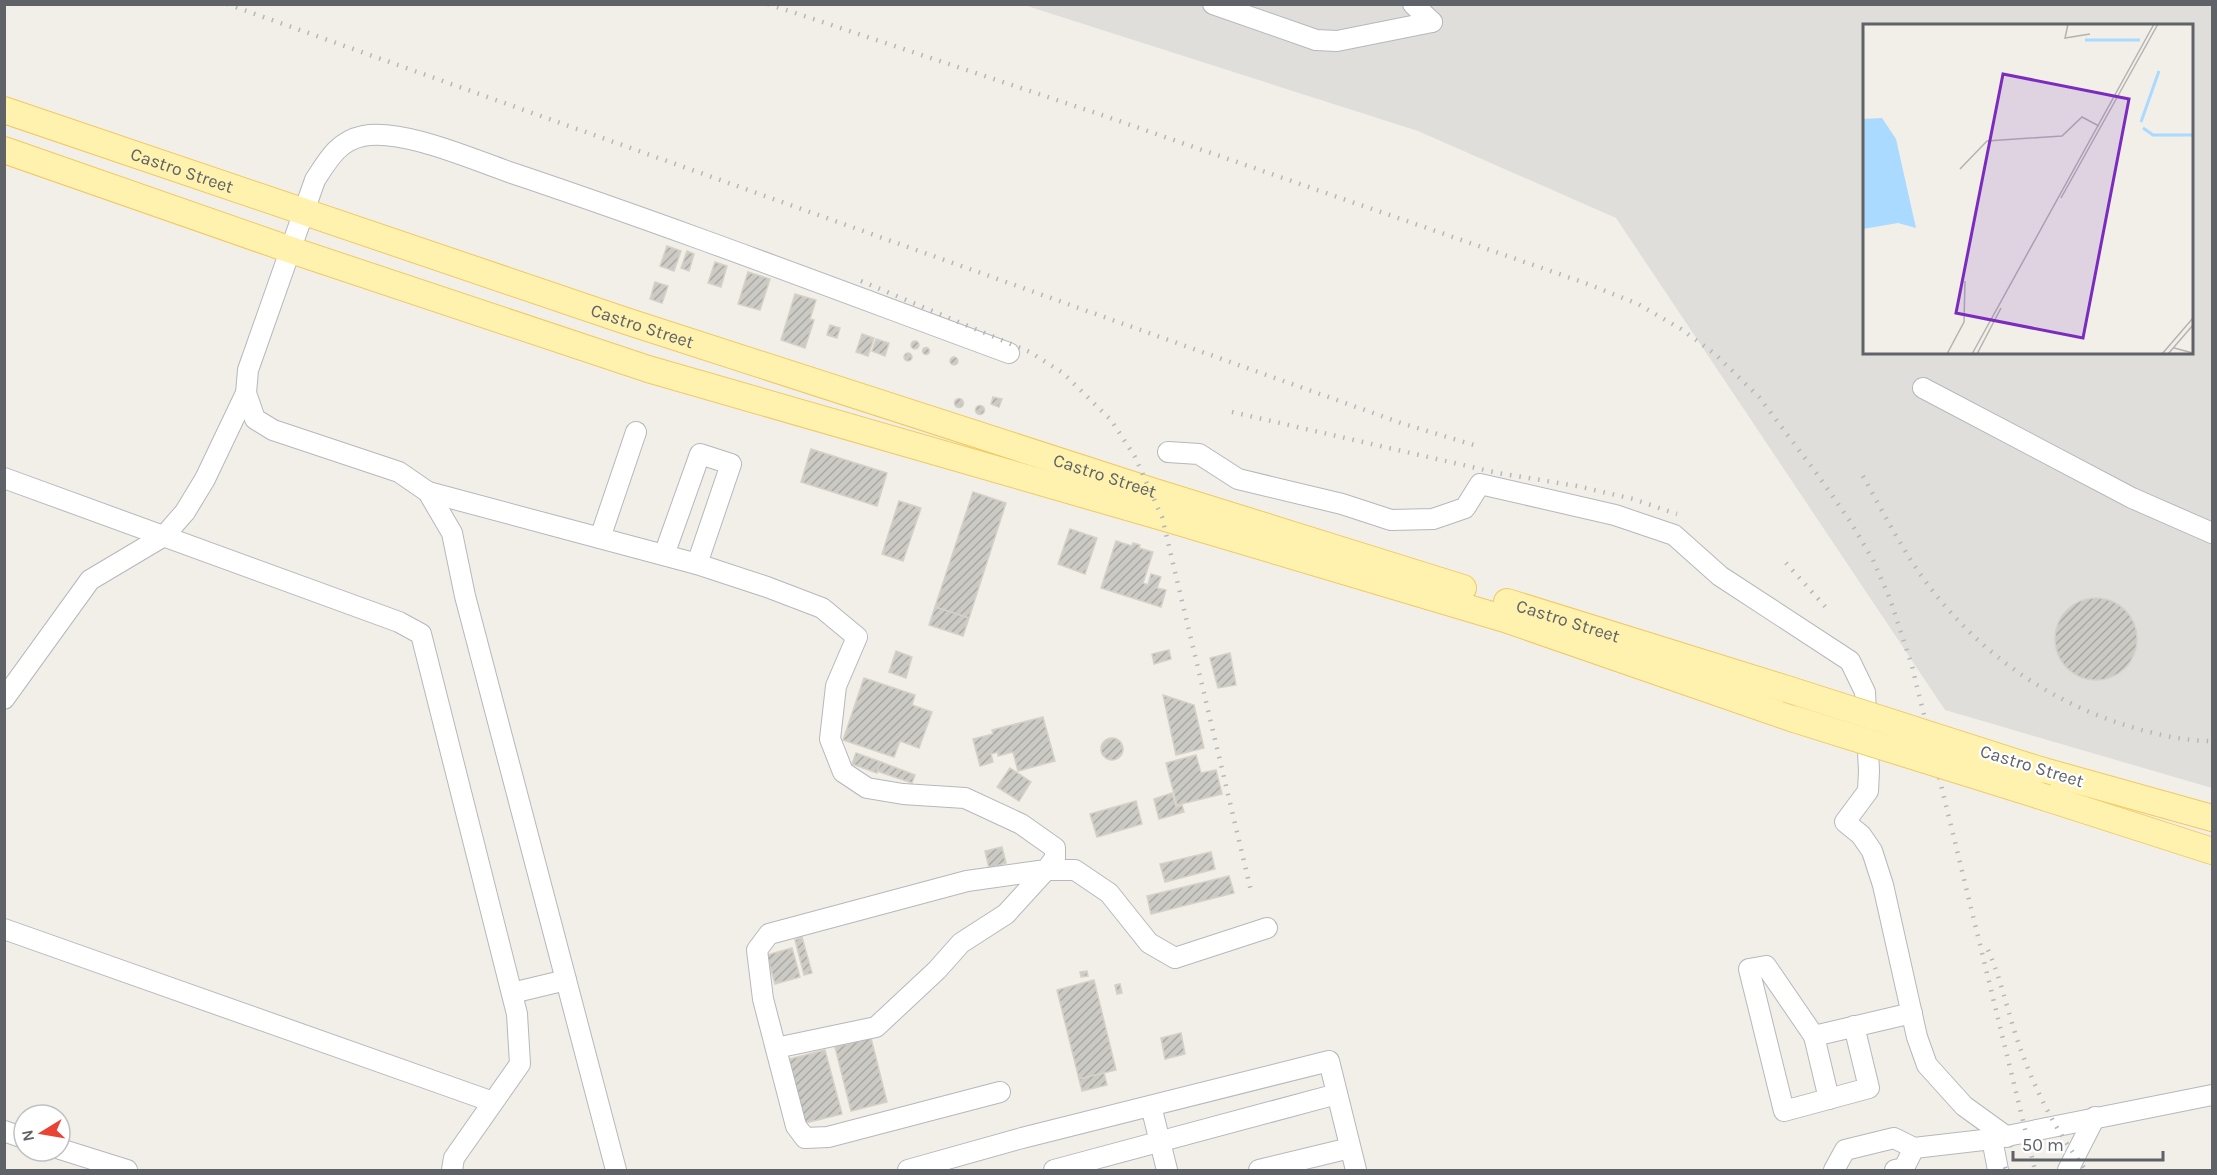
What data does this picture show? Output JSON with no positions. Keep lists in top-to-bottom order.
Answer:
{
  "streets": {
    "main road": ["Castro Street"]
  },
  "scale_bar": "50 m",
  "north": "left"
}
